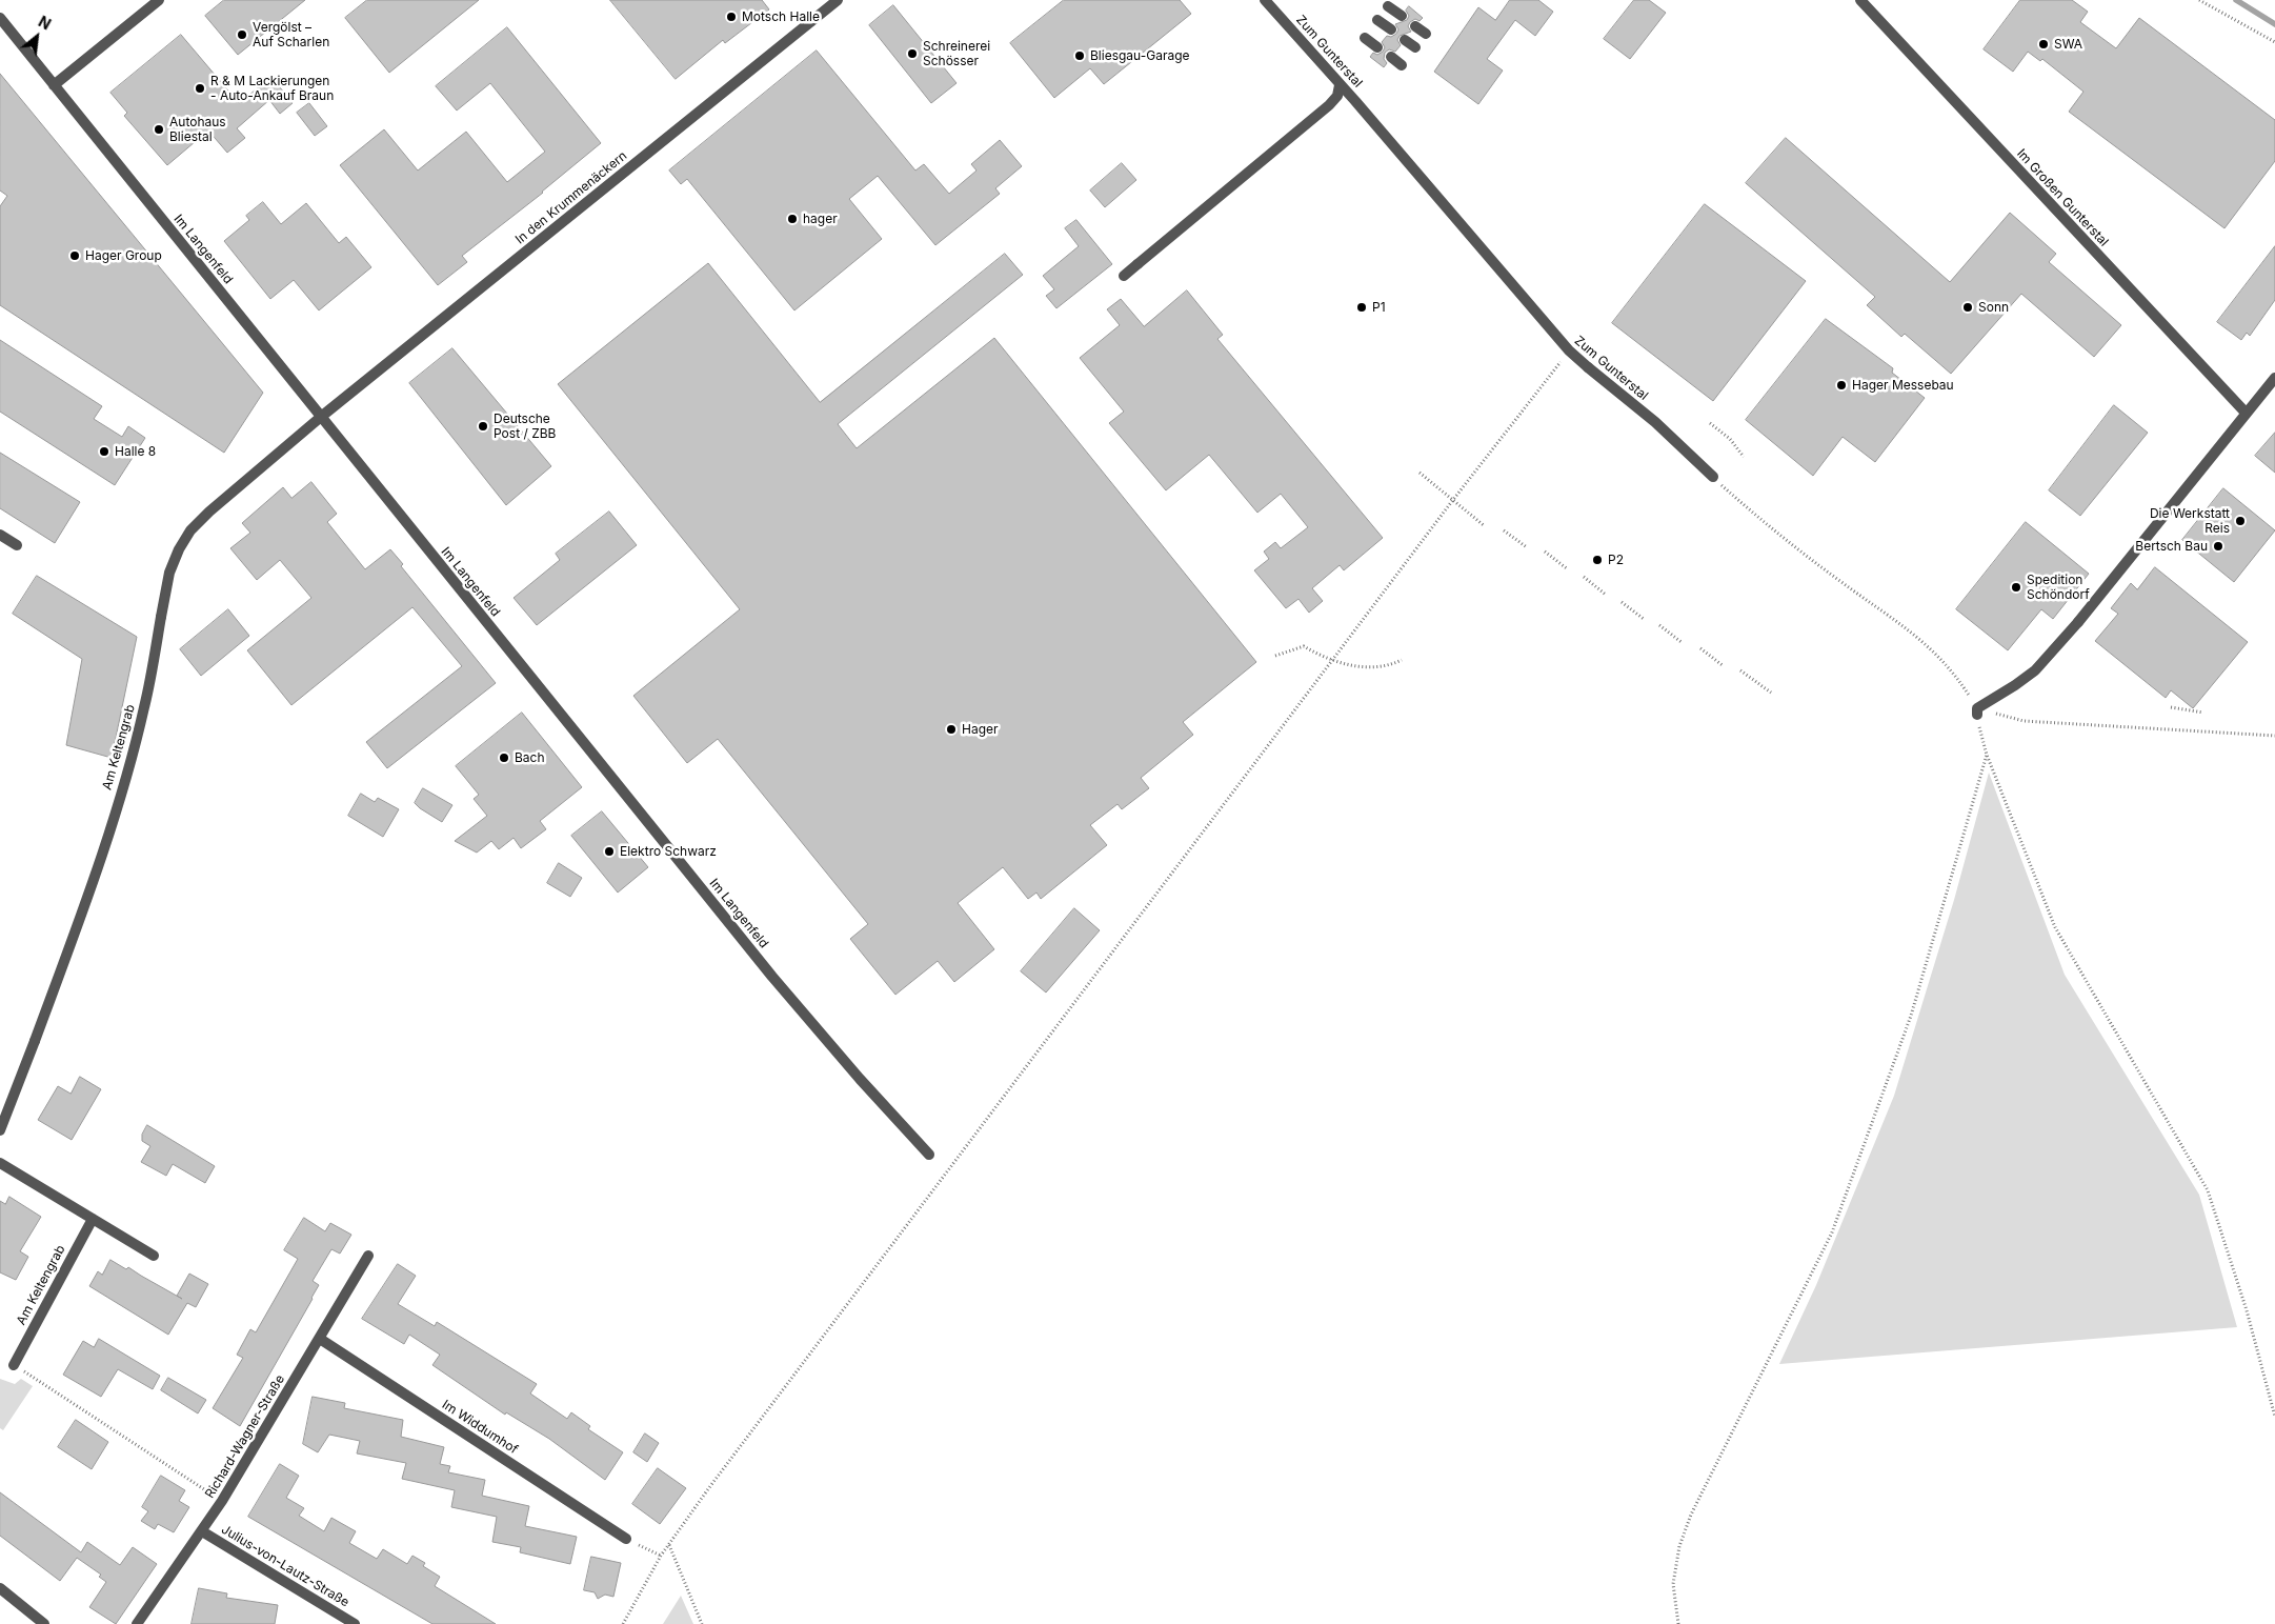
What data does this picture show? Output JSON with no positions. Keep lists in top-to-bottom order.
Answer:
{
  "streets": {
    "street": [
      "Zum Gunterstal",
      "In den Krummenäckern",
      "Im Großen Gunterstal",
      "Im Langenfeld",
      "Am Keltengrab",
      "Im Widdumhof",
      "Richard-Wagner-Straße",
      "Julius-von-Lautz-Straße"
    ]
  },
  "crossings": [
    ["In den Krummenäckern", "Im Langenfeld"],
    ["In den Krummenäckern", "Am Keltengrab"],
    ["Im Langenfeld", "Am Keltengrab"],
    ["Im Widdumhof", "Richard-Wagner-Straße"],
    ["Richard-Wagner-Straße", "Julius-von-Lautz-Straße"]
  ],
  "places": [
    "Motsch Halle",
    "Vergölst – Auf Scharlen",
    "SWA",
    "Schreinerei Schösser",
    "Bliesgau-Garage",
    "R & M Lackierungen - Auto-Ankauf Braun",
    "Autohaus Bliestal",
    "hager",
    "Hager Group",
    "P1",
    "Sonn",
    "Hager Messebau",
    "Deutsche Post / ZBB",
    "Halle 8",
    "Die Werkstatt Reis",
    "Bertsch Bau",
    "P2",
    "Spedition Schöndorf",
    "Hager",
    "Bach",
    "Elektro Schwarz"
  ],
  "north": "top right"
}
